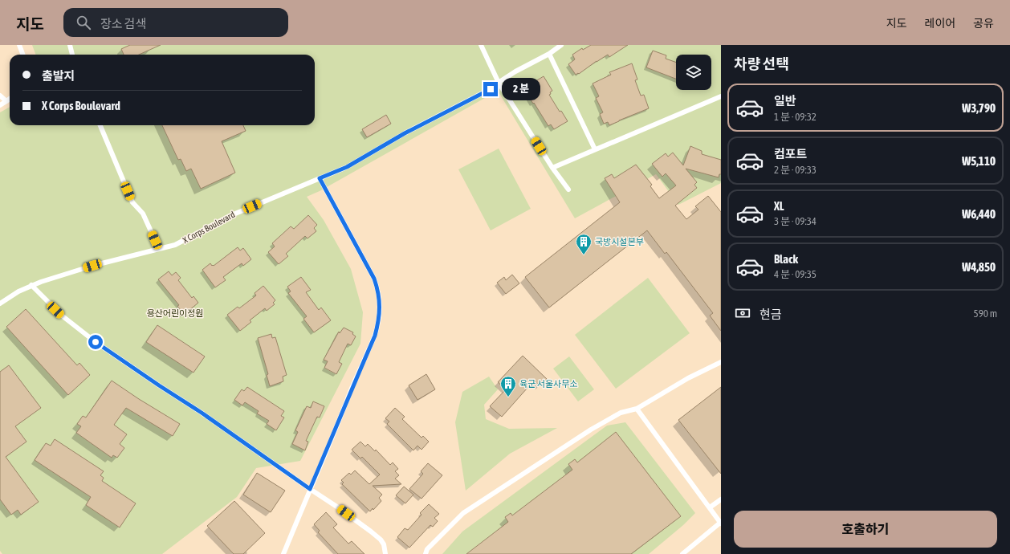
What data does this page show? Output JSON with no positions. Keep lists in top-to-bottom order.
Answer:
{
  "streets": {
    "lane": ["X Corps Boulevard"]
  },
  "parks": ["용산어린이정원"],
  "places": {
    "building": ["국방시설본부", "육군 서울사무소"]
  },
  "page": {
    "header": "지도",
    "search": "장소 검색",
    "nav": ["지도", "레이어", "공유"],
    "heading": "차량 선택",
    "banner": ["출발지", "X Corps Boulevard"],
    "bubble": "2 분",
    "list": [
      {
        "name": "일반",
        "note": "1 분 · 09:32",
        "value": "₩3,790"
      },
      {
        "name": "컴포트",
        "note": "2 분 · 09:33",
        "value": "₩5,110"
      },
      {
        "name": "XL",
        "note": "3 분 · 09:34",
        "value": "₩6,440"
      },
      {
        "name": "Black",
        "note": "4 분 · 09:35",
        "value": "₩4,850"
      }
    ],
    "pay": ["현금", "590 m"],
    "buttons": "호출하기"
  }
}
